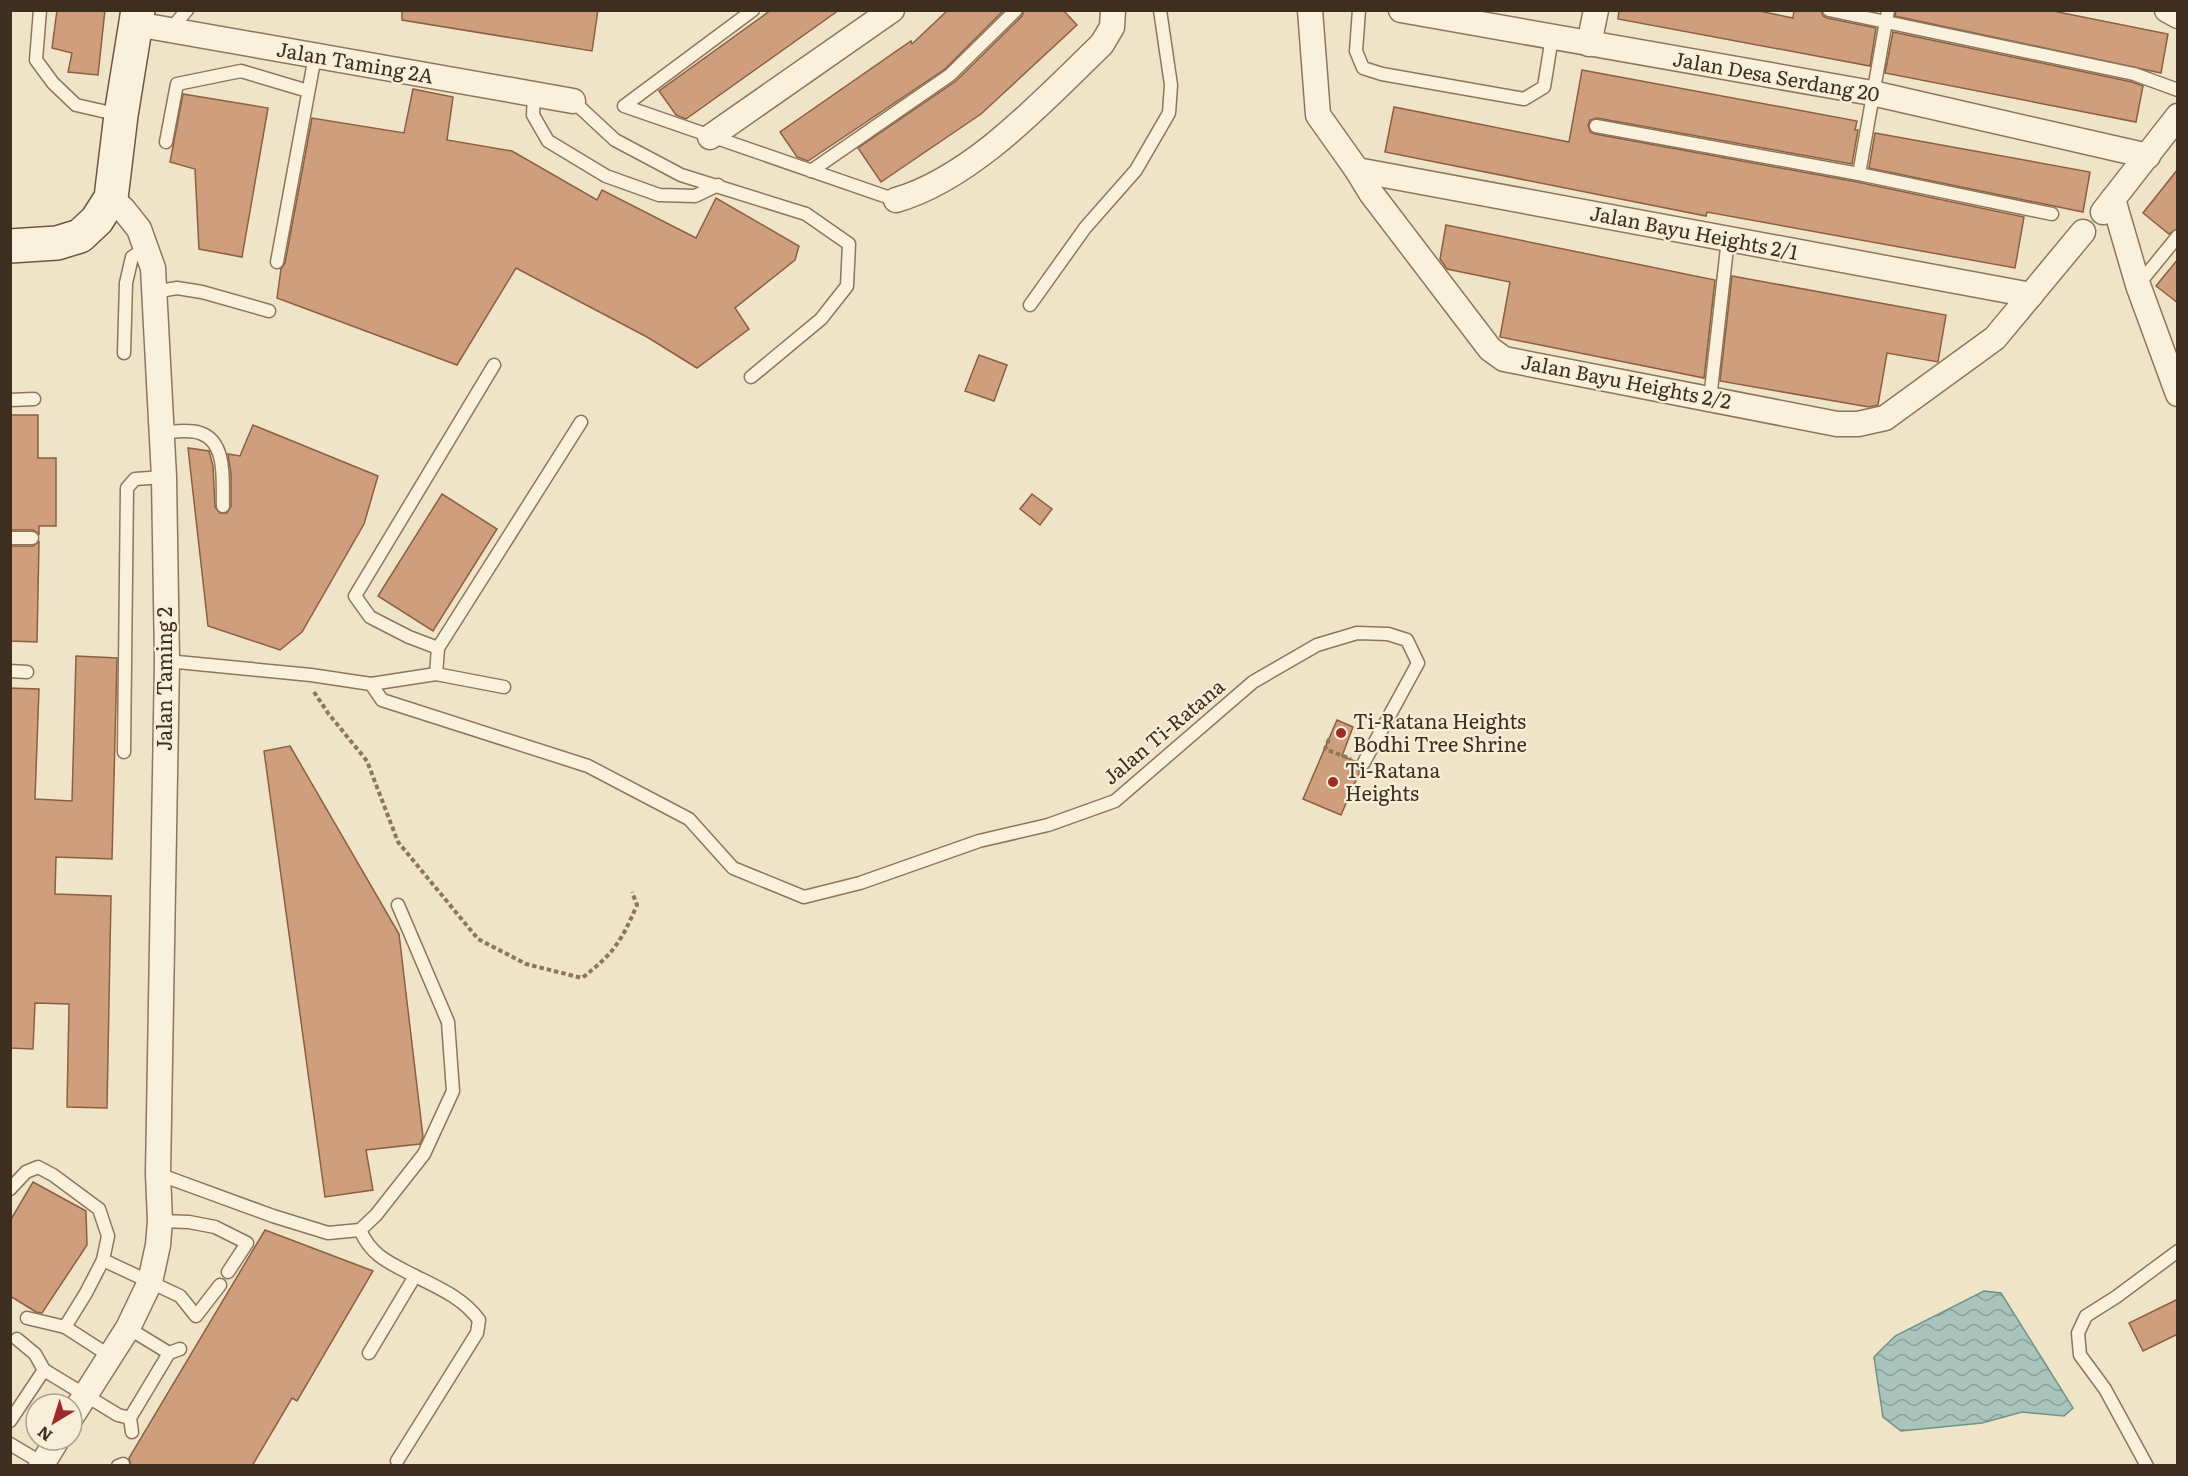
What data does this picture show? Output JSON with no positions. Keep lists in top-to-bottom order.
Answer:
{
  "streets": {
    "street": [
      "Jalan Taming 2A",
      "Jalan Desa Serdang 20",
      "Jalan Bayu Heights 2/1",
      "Jalan Bayu Heights 2/2",
      "Jalan Taming 2"
    ],
    "lane": ["Jalan Ti-Ratana"]
  },
  "crossings": [
    ["Jalan Bayu Heights 2/1", "Jalan Bayu Heights 2/2"]
  ],
  "places": ["Ti-Ratana Heights Bodhi Tree Shrine", "Ti-Ratana Heights"],
  "north": "bottom left"
}
